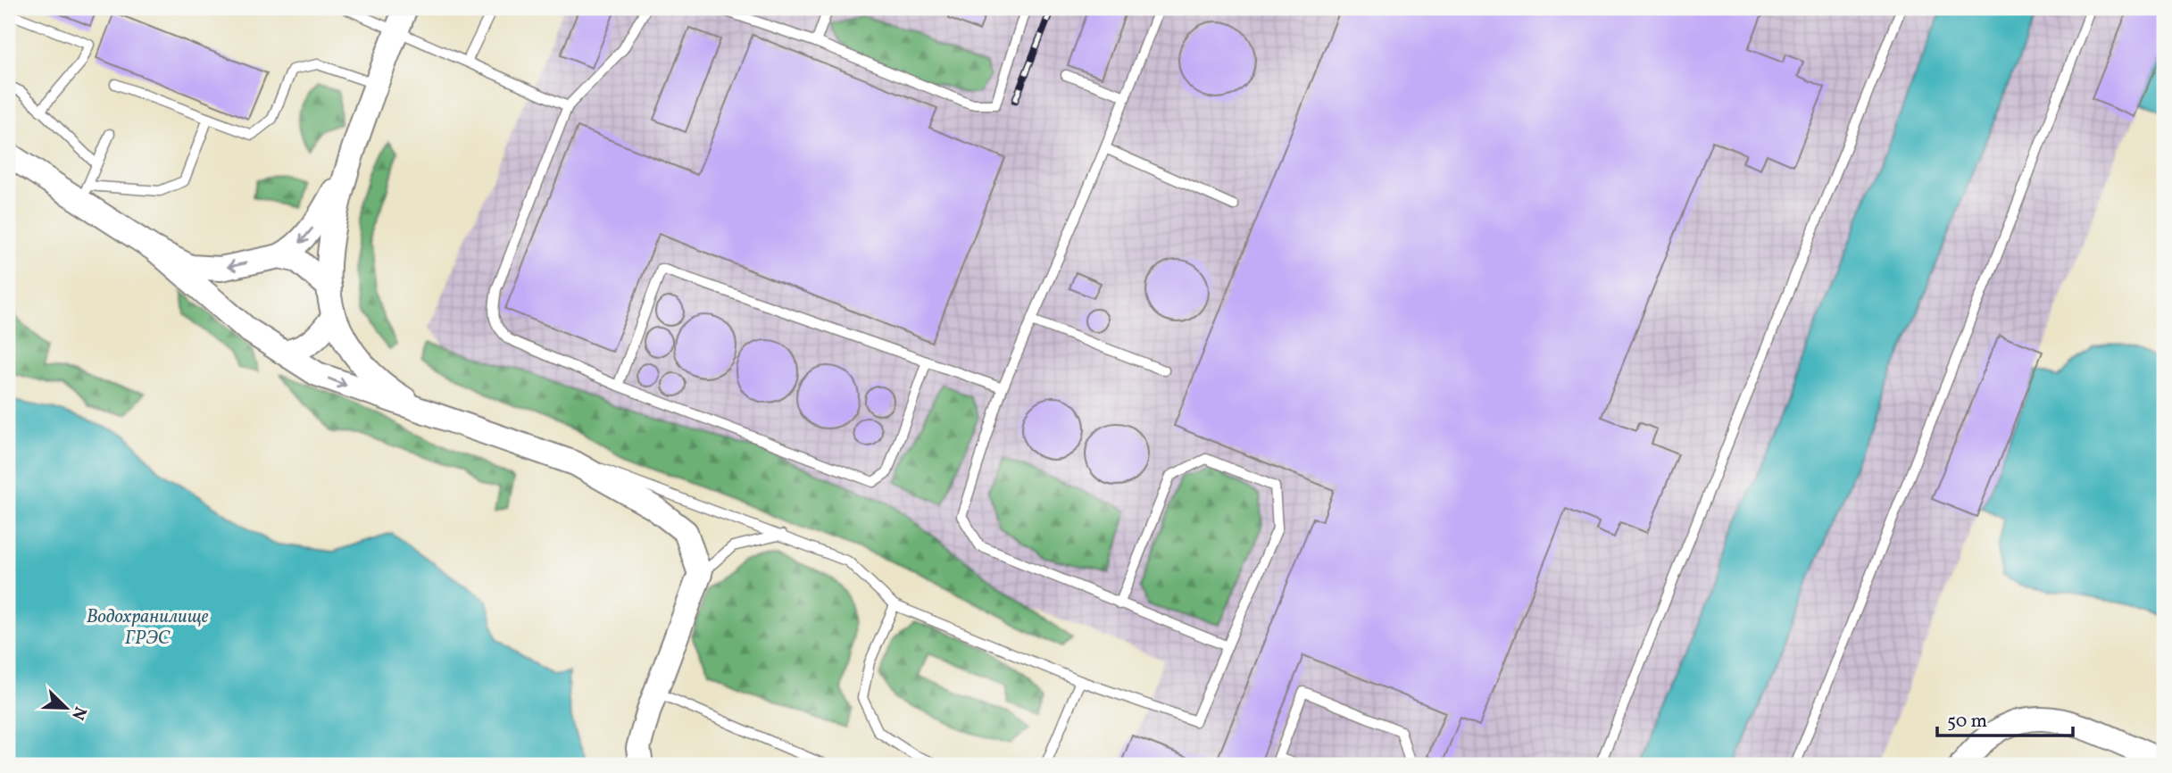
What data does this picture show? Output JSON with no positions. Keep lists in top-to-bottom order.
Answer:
{
  "water": ["Водохранилище ГРЭС"],
  "scale_bar": "50 m",
  "north": "bottom right"
}
